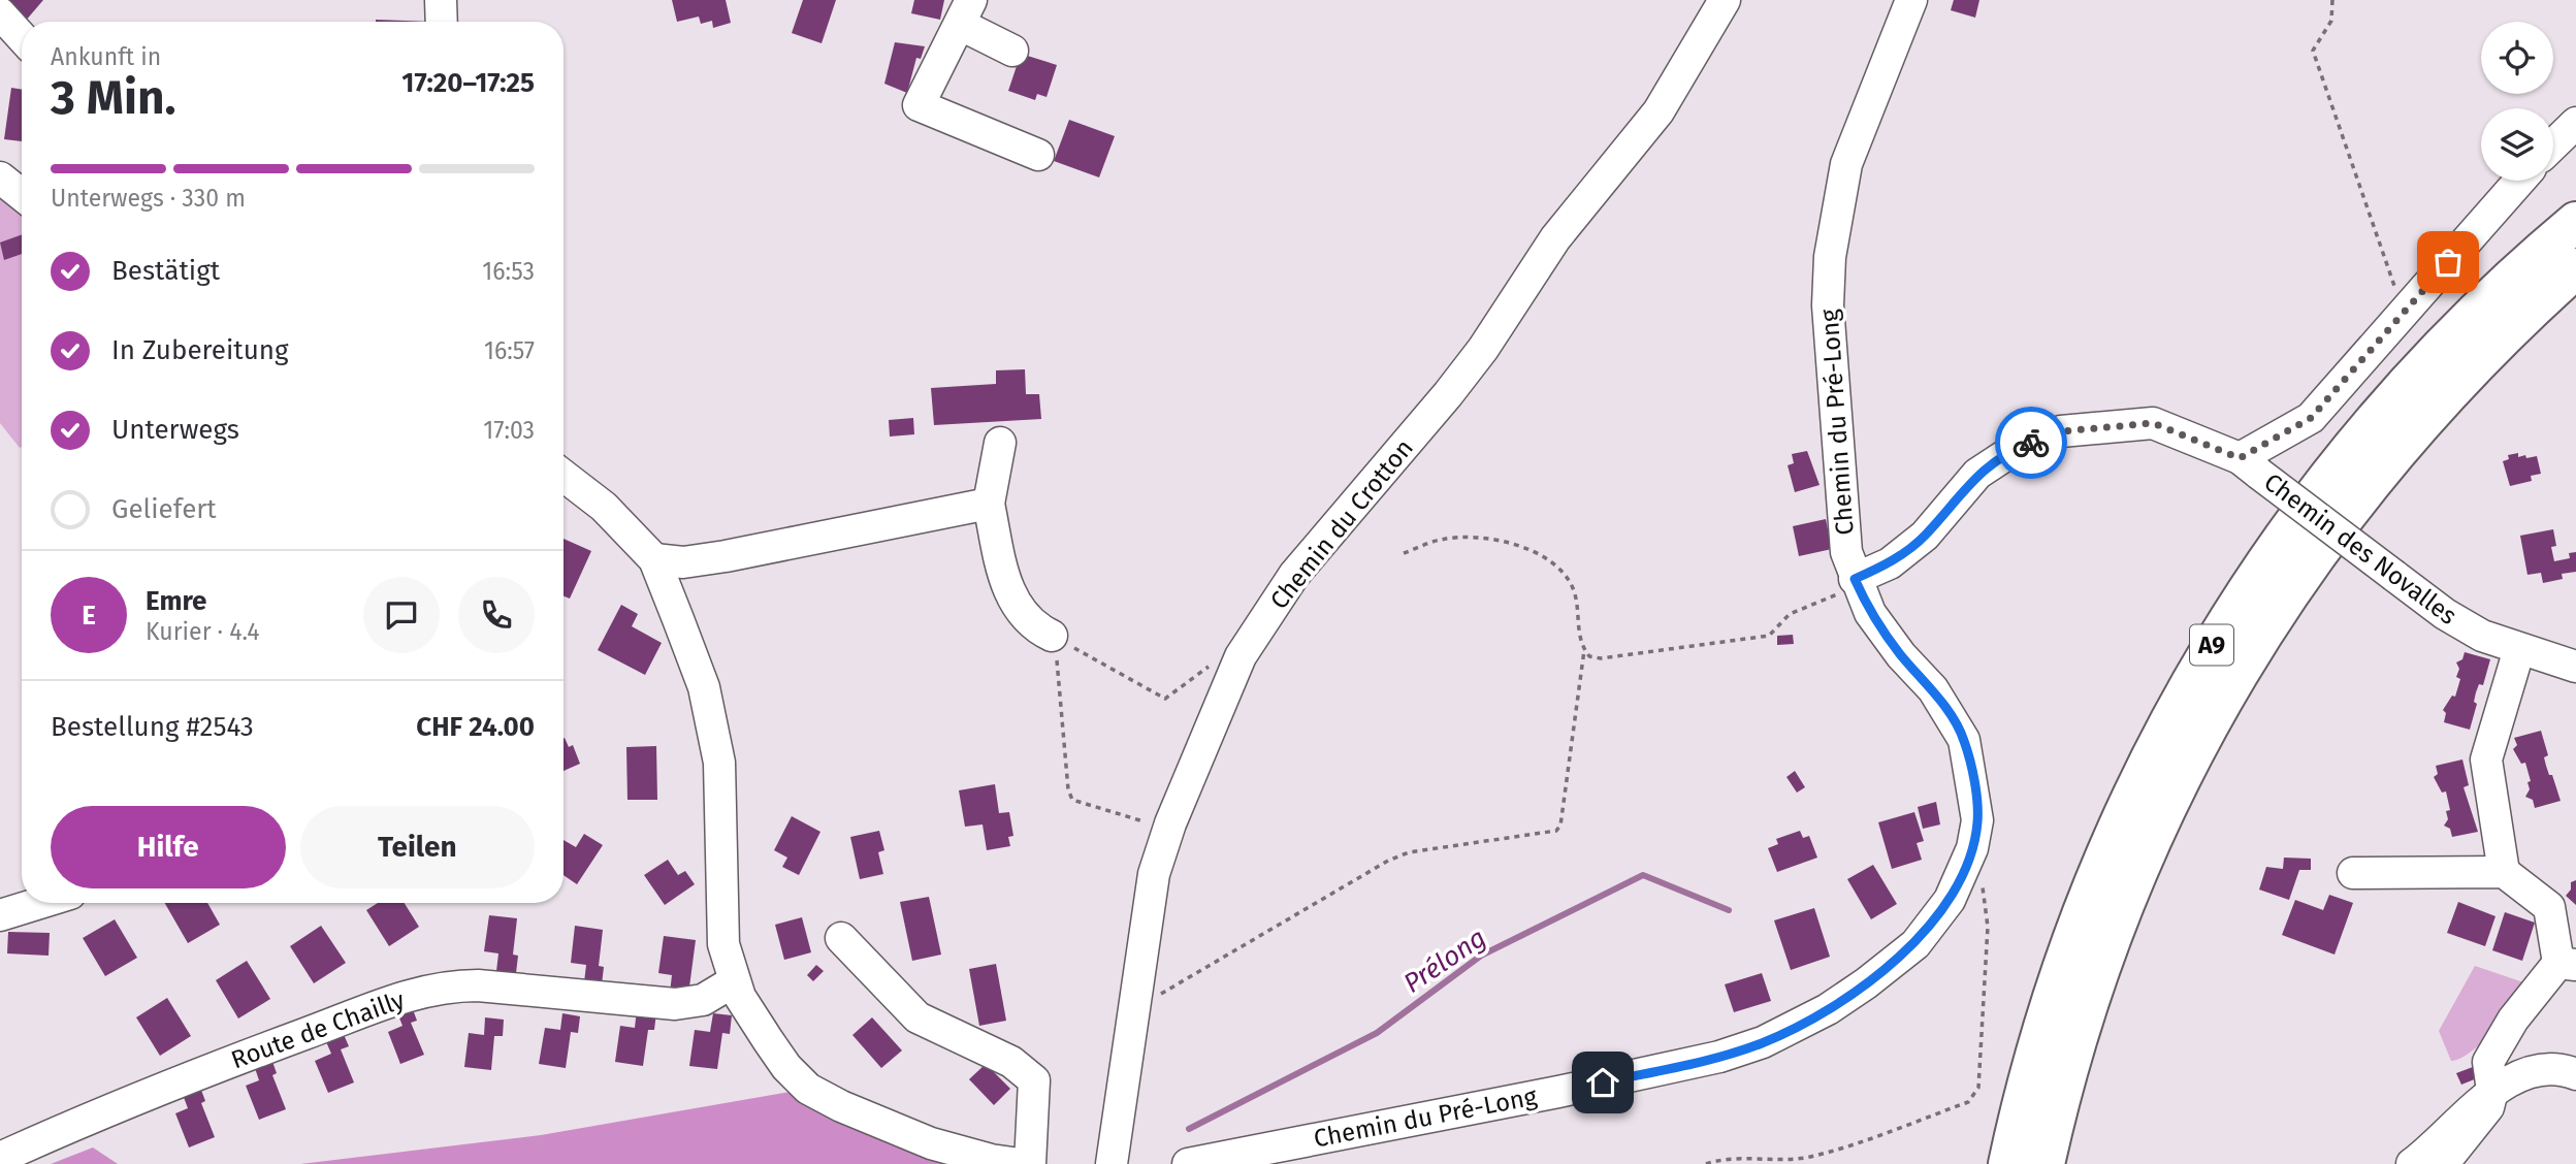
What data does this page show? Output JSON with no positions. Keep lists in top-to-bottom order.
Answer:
{
  "streets": {
    "highway": ["A9"],
    "street": [
      "Chemin du Pré-Long",
      "Chemin du Crotton",
      "Chemin des Novalles",
      "Route de Chailly"
    ]
  },
  "crossings": [
    ["Chemin du Pré-Long", "Chemin des Novalles"]
  ],
  "water": ["Prélong"],
  "page": {
    "heading": ["3 Min.", "Ankunft in", "17:20–17:25"],
    "panel": [
      "Emre",
      "Kurier · 4.4",
      "Bestellung #2543",
      "CHF 24.00"
    ],
    "bar": "Unterwegs · 330 m",
    "list": [
      ["Bestätigt", "16:53"],
      ["In Zubereitung", "16:57"],
      ["Unterwegs", "17:03"],
      "Geliefert"
    ],
    "round": "E",
    "buttons": ["Hilfe", "Teilen"]
  }
}
